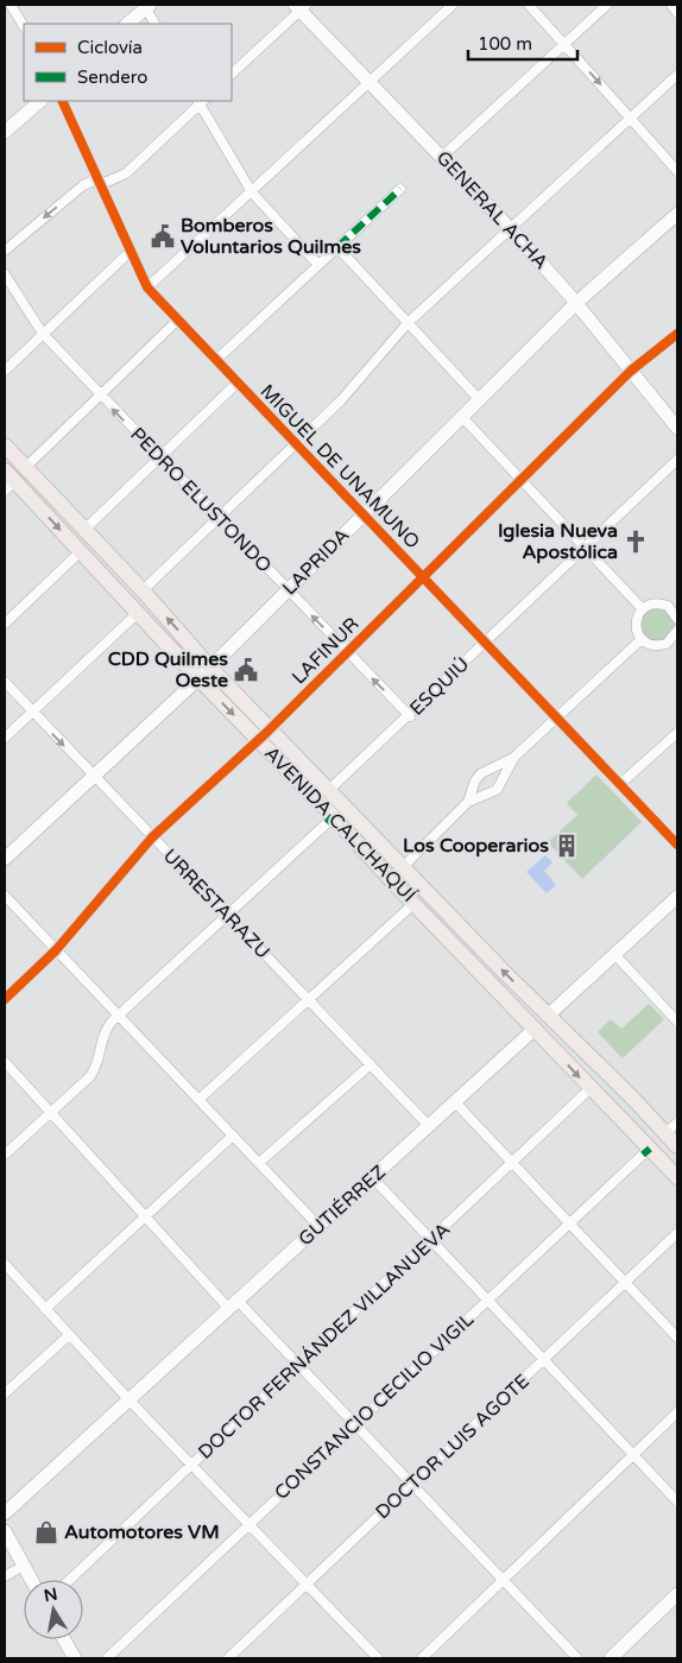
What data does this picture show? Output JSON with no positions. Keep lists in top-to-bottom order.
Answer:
{
  "streets": {
    "main road": ["AVENIDA CALCHAQUÍ"],
    "street": [
      "GENERAL ACHA",
      "MIGUEL DE UNAMUNO",
      "PEDRO ELUSTONDO",
      "LAPRIDA",
      "LAFINUR",
      "ESQUIÚ",
      "URRESTARAZU",
      "GUTIÉRREZ",
      "DOCTOR FERNÁNDEZ VILLANUEVA",
      "CONSTANCIO CECILIO VIGIL",
      "DOCTOR LUIS AGOTE"
    ]
  },
  "crossings": [
    ["GENERAL ACHA", "LAPRIDA"],
    ["GENERAL ACHA", "LAFINUR"],
    ["MIGUEL DE UNAMUNO", "LAPRIDA"],
    ["MIGUEL DE UNAMUNO", "LAFINUR"],
    ["MIGUEL DE UNAMUNO", "ESQUIÚ"],
    ["PEDRO ELUSTONDO", "LAPRIDA"],
    ["PEDRO ELUSTONDO", "LAFINUR"],
    ["PEDRO ELUSTONDO", "ESQUIÚ"],
    ["LAPRIDA", "AVENIDA CALCHAQUÍ"],
    ["LAPRIDA", "URRESTARAZU"],
    ["LAFINUR", "AVENIDA CALCHAQUÍ"],
    ["LAFINUR", "URRESTARAZU"],
    ["ESQUIÚ", "AVENIDA CALCHAQUÍ"],
    ["AVENIDA CALCHAQUÍ", "GUTIÉRREZ"],
    ["AVENIDA CALCHAQUÍ", "DOCTOR FERNÁNDEZ VILLANUEVA"],
    ["URRESTARAZU", "GUTIÉRREZ"]
  ],
  "one_way": ["PEDRO ELUSTONDO"],
  "places": {
    "public building": ["Bomberos Voluntarios Quilmes", "CDD Quilmes Oeste"],
    "church": ["Iglesia Nueva Apostólica"],
    "building": ["Los Cooperarios"],
    "shop": ["Automotores VM"]
  },
  "legend": ["Ciclovía", "Sendero"],
  "scale_bar": "100 m",
  "north": "top"
}
